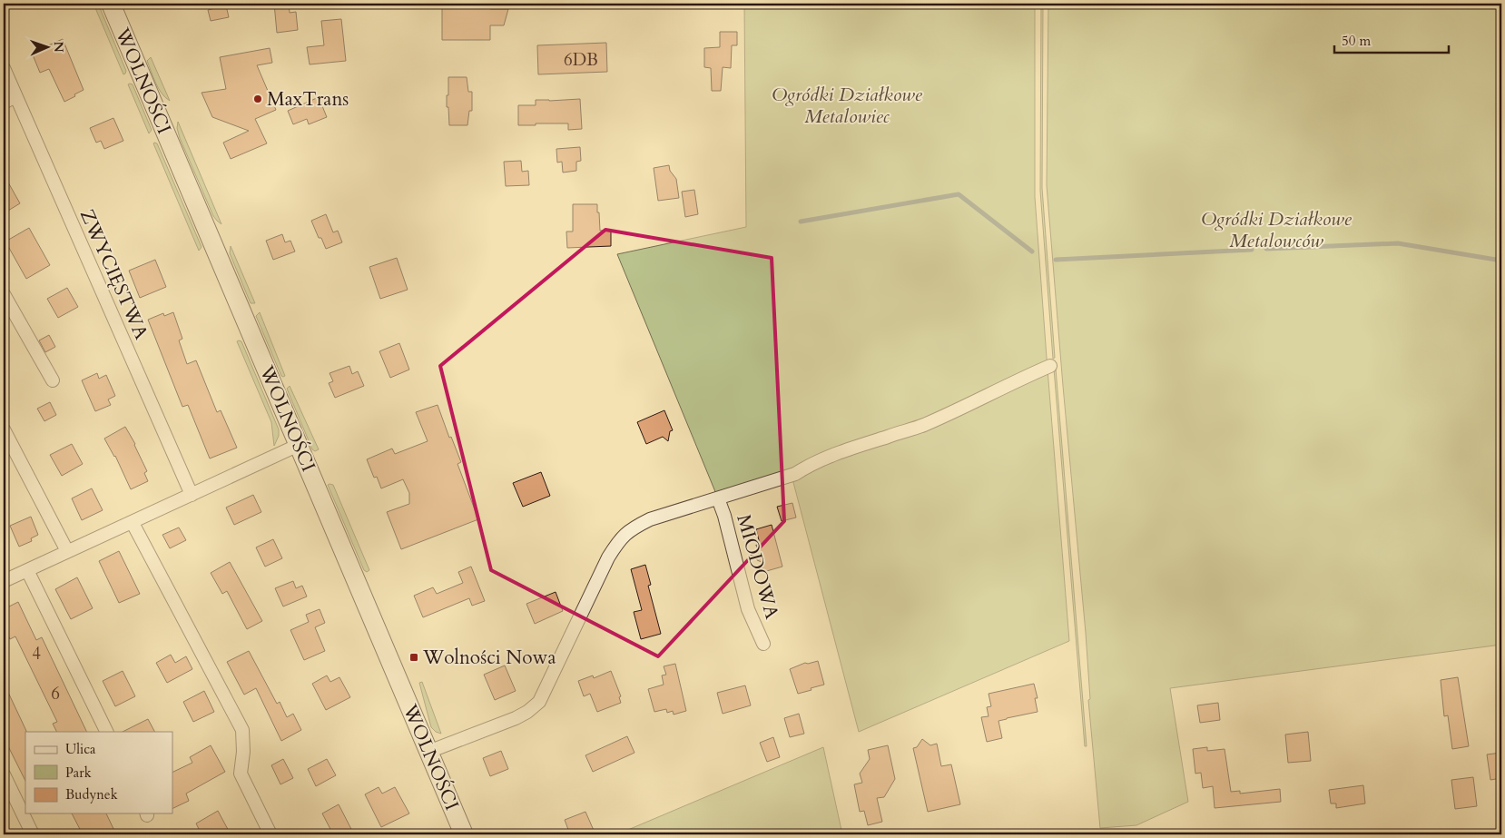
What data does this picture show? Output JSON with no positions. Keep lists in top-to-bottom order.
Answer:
{
  "streets": {
    "main road": ["WOLNOŚCI"],
    "street": ["ZWYCIĘSTWA", "MIODOWA"]
  },
  "parks": ["Ogródki Działkowe Metalowiec", "Ogródki Działkowe Metalowców"],
  "places": {
    "other": ["MaxTrans"],
    "transit": ["Wolności Nowa"]
  },
  "house_numbers": ["6DB", "4", "6"],
  "legend": ["Ulica", "Park", "Budynek"],
  "scale_bar": "50 m",
  "north": "right"
}
